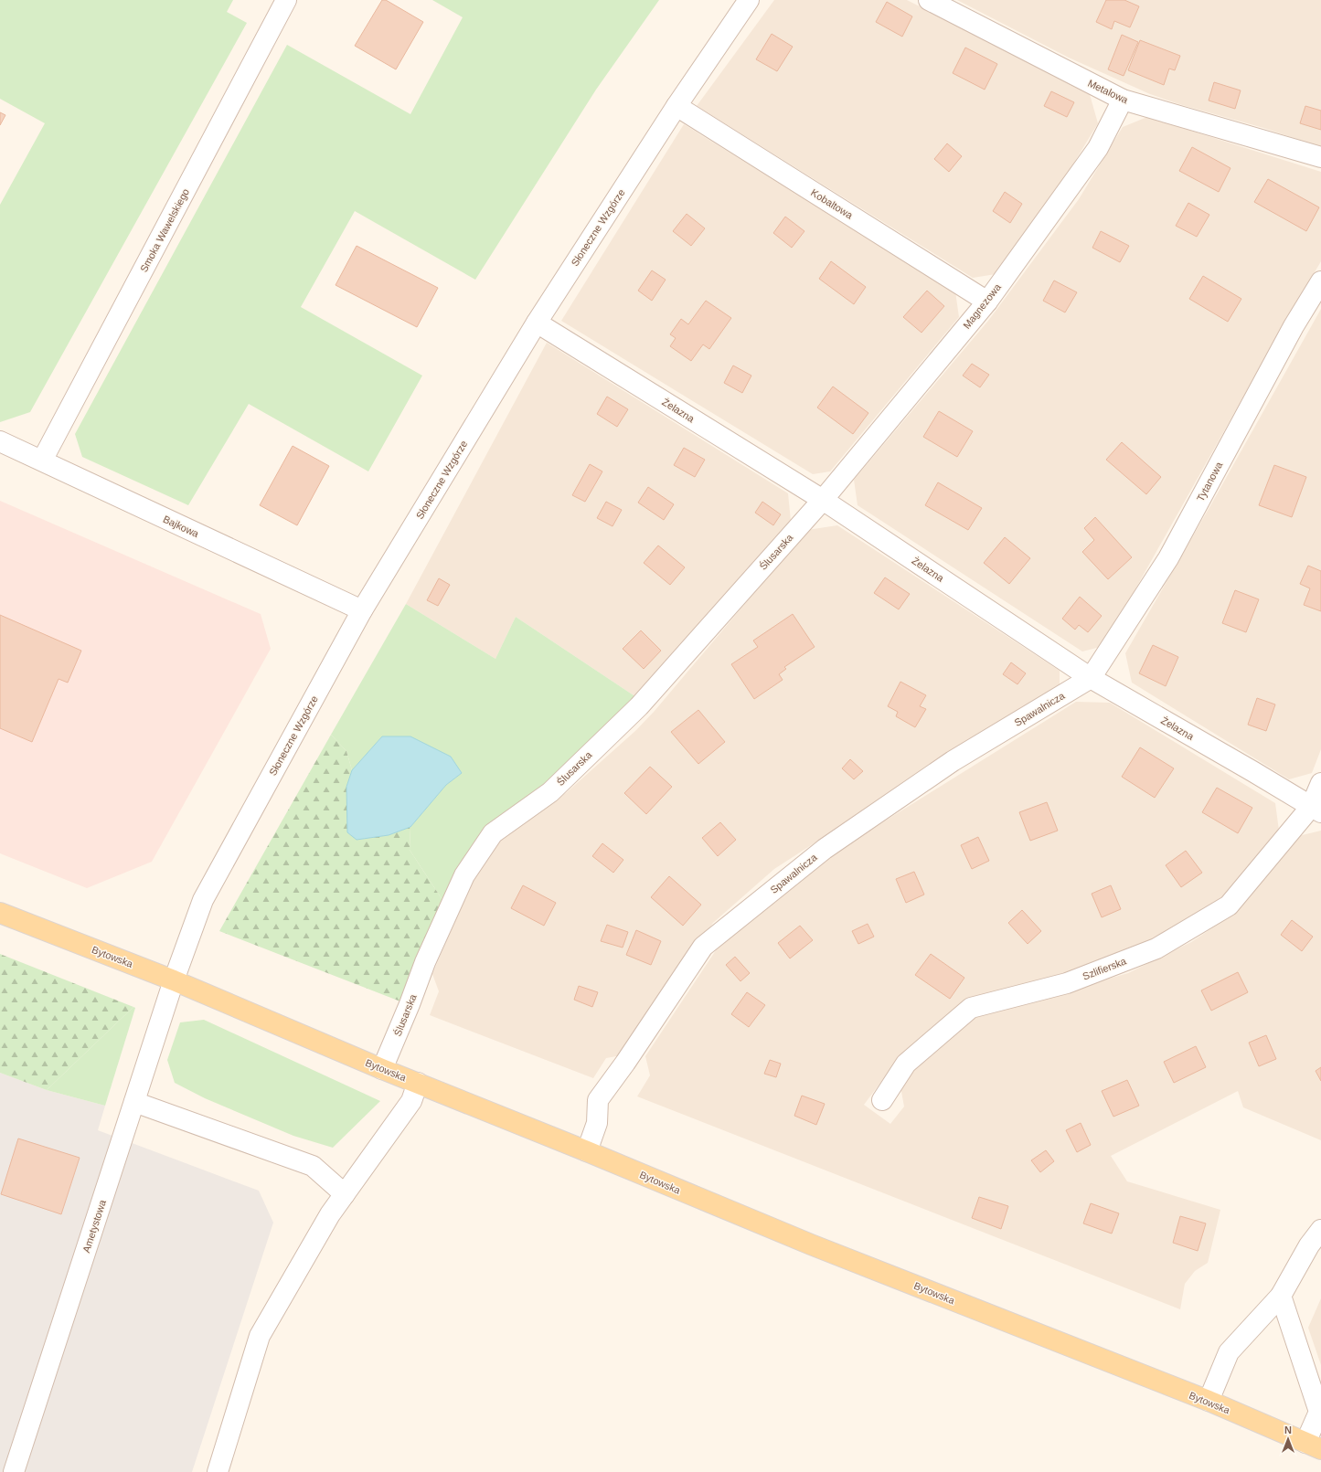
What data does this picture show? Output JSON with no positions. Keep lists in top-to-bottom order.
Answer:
{
  "streets": {
    "main road": ["Bytowska"],
    "street": [
      "Metalowa",
      "Kobaltowa",
      "Słoneczne Wzgórze",
      "Smoka Wawelskiego",
      "Magnezowa",
      "Żelazna",
      "Tytanowa",
      "Bajkowa",
      "Ślusarska",
      "Spawalnicza",
      "Szlifierska",
      "Ametystowa"
    ]
  },
  "crossings": [
    ["Metalowa", "Magnezowa"],
    ["Kobaltowa", "Słoneczne Wzgórze"],
    ["Kobaltowa", "Magnezowa"],
    ["Słoneczne Wzgórze", "Żelazna"],
    ["Słoneczne Wzgórze", "Bajkowa"],
    ["Słoneczne Wzgórze", "Bytowska"],
    ["Słoneczne Wzgórze", "Ametystowa"],
    ["Smoka Wawelskiego", "Bajkowa"],
    ["Magnezowa", "Żelazna"],
    ["Magnezowa", "Ślusarska"],
    ["Żelazna", "Tytanowa"],
    ["Żelazna", "Ślusarska"],
    ["Żelazna", "Spawalnicza"],
    ["Żelazna", "Szlifierska"],
    ["Tytanowa", "Spawalnicza"],
    ["Ślusarska", "Bytowska"],
    ["Spawalnicza", "Bytowska"],
    ["Bytowska", "Ametystowa"]
  ],
  "north": "top"
}
